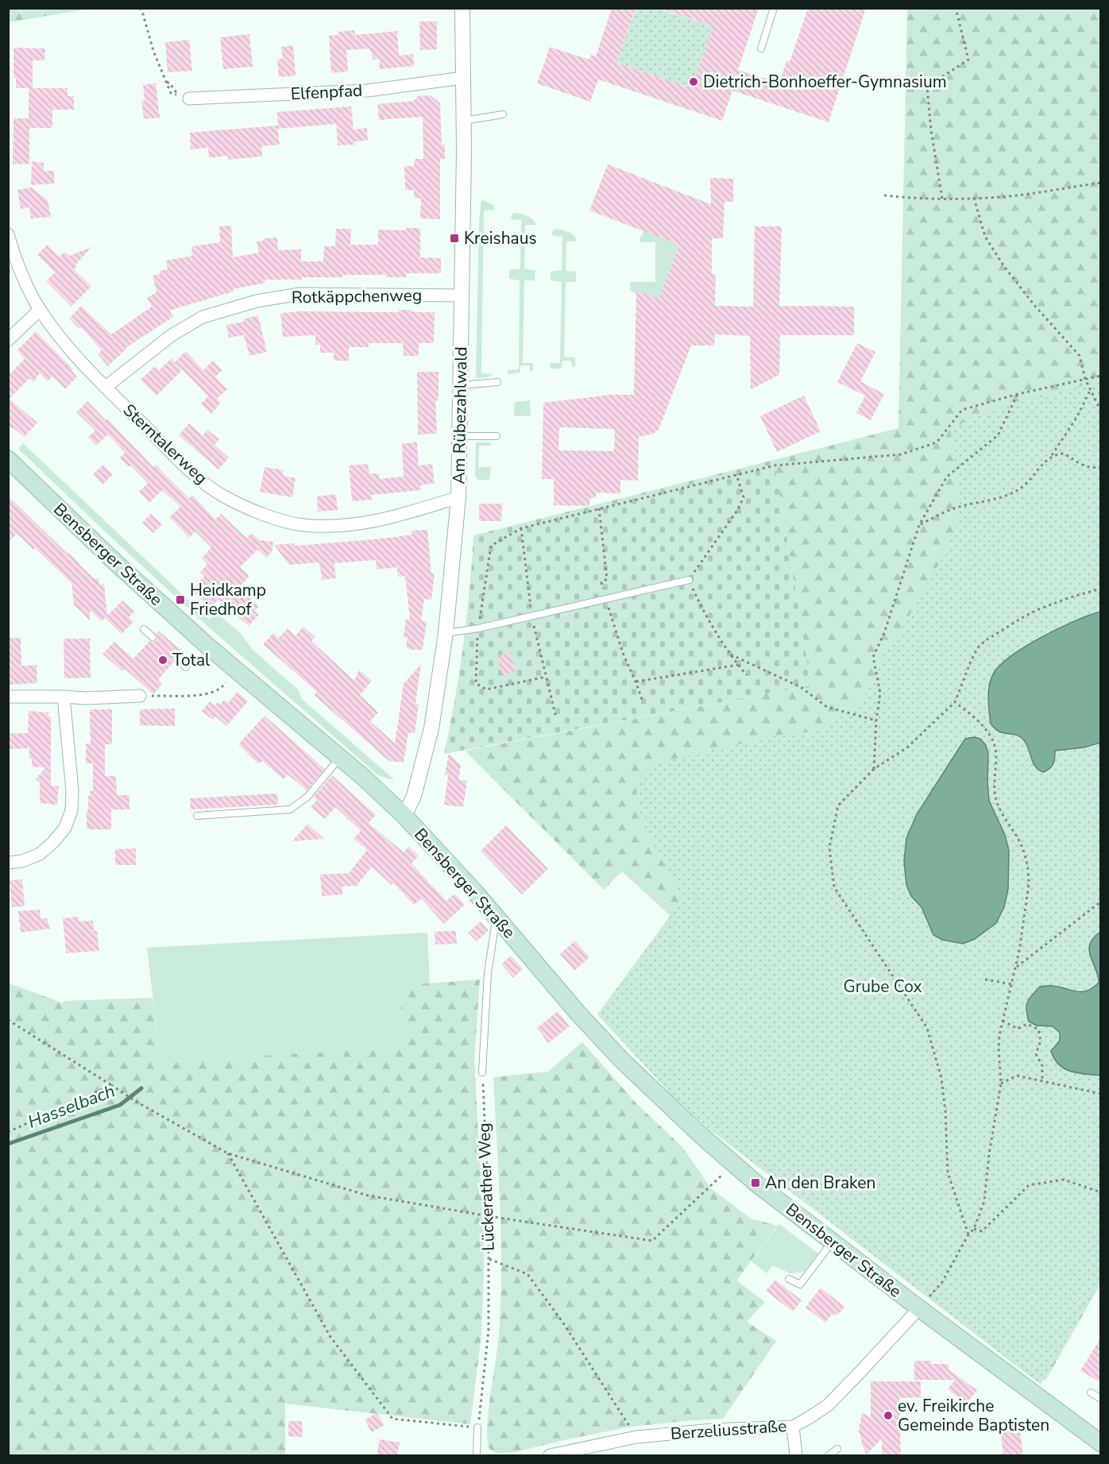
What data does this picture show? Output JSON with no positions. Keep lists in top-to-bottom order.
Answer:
{
  "streets": {
    "main road": ["Bensberger Straße"],
    "street": [
      "Elfenpfad",
      "Rotkäppchenweg",
      "Am Rübezahlwald",
      "Sterntalerweg",
      "Berzeliusstraße"
    ],
    "path": ["Lückerather Weg"]
  },
  "crossings": [
    ["Elfenpfad", "Am Rübezahlwald"],
    ["Rotkäppchenweg", "Am Rübezahlwald"],
    ["Rotkäppchenweg", "Sterntalerweg"],
    ["Am Rübezahlwald", "Sterntalerweg"],
    ["Am Rübezahlwald", "Bensberger Straße"],
    ["Bensberger Straße", "Berzeliusstraße"]
  ],
  "water": ["Hasselbach"],
  "parks": ["Grube Cox"],
  "places": {
    "other": ["Dietrich-Bonhoeffer-Gymnasium", "Total", "ev. Freikirche Gemeinde Baptisten"],
    "transit": ["Kreishaus", "Heidkamp Friedhof", "An den Braken"]
  }
}
